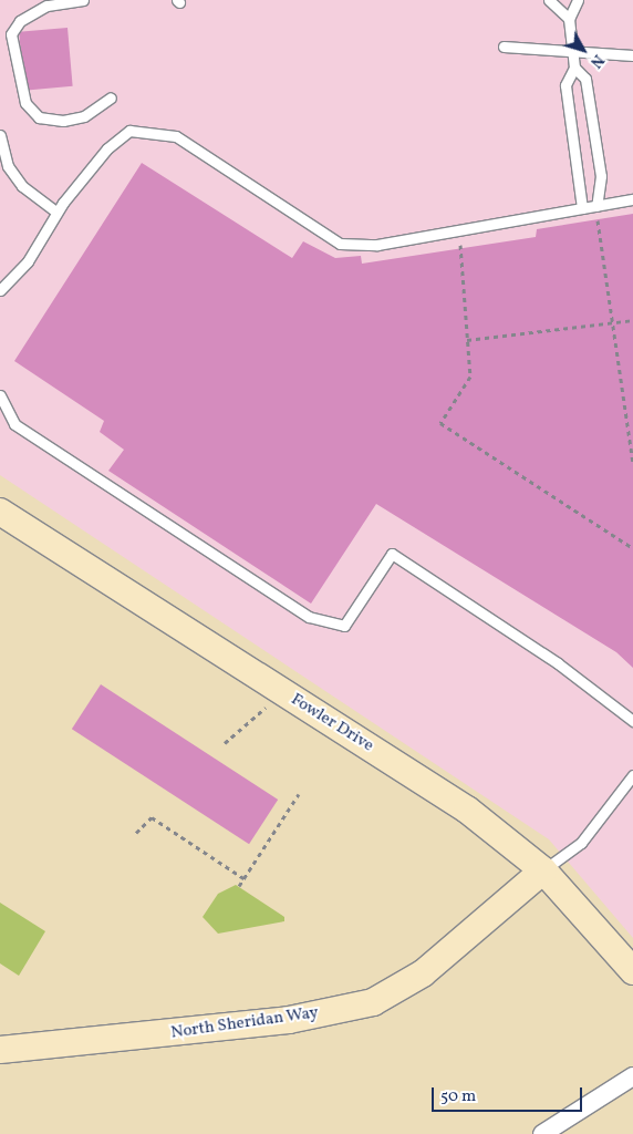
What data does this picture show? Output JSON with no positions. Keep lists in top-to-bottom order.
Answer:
{
  "streets": {
    "street": ["Fowler Drive", "North Sheridan Way"]
  },
  "crossings": [
    ["Fowler Drive", "North Sheridan Way"]
  ],
  "scale_bar": "50 m",
  "north": "bottom right"
}
